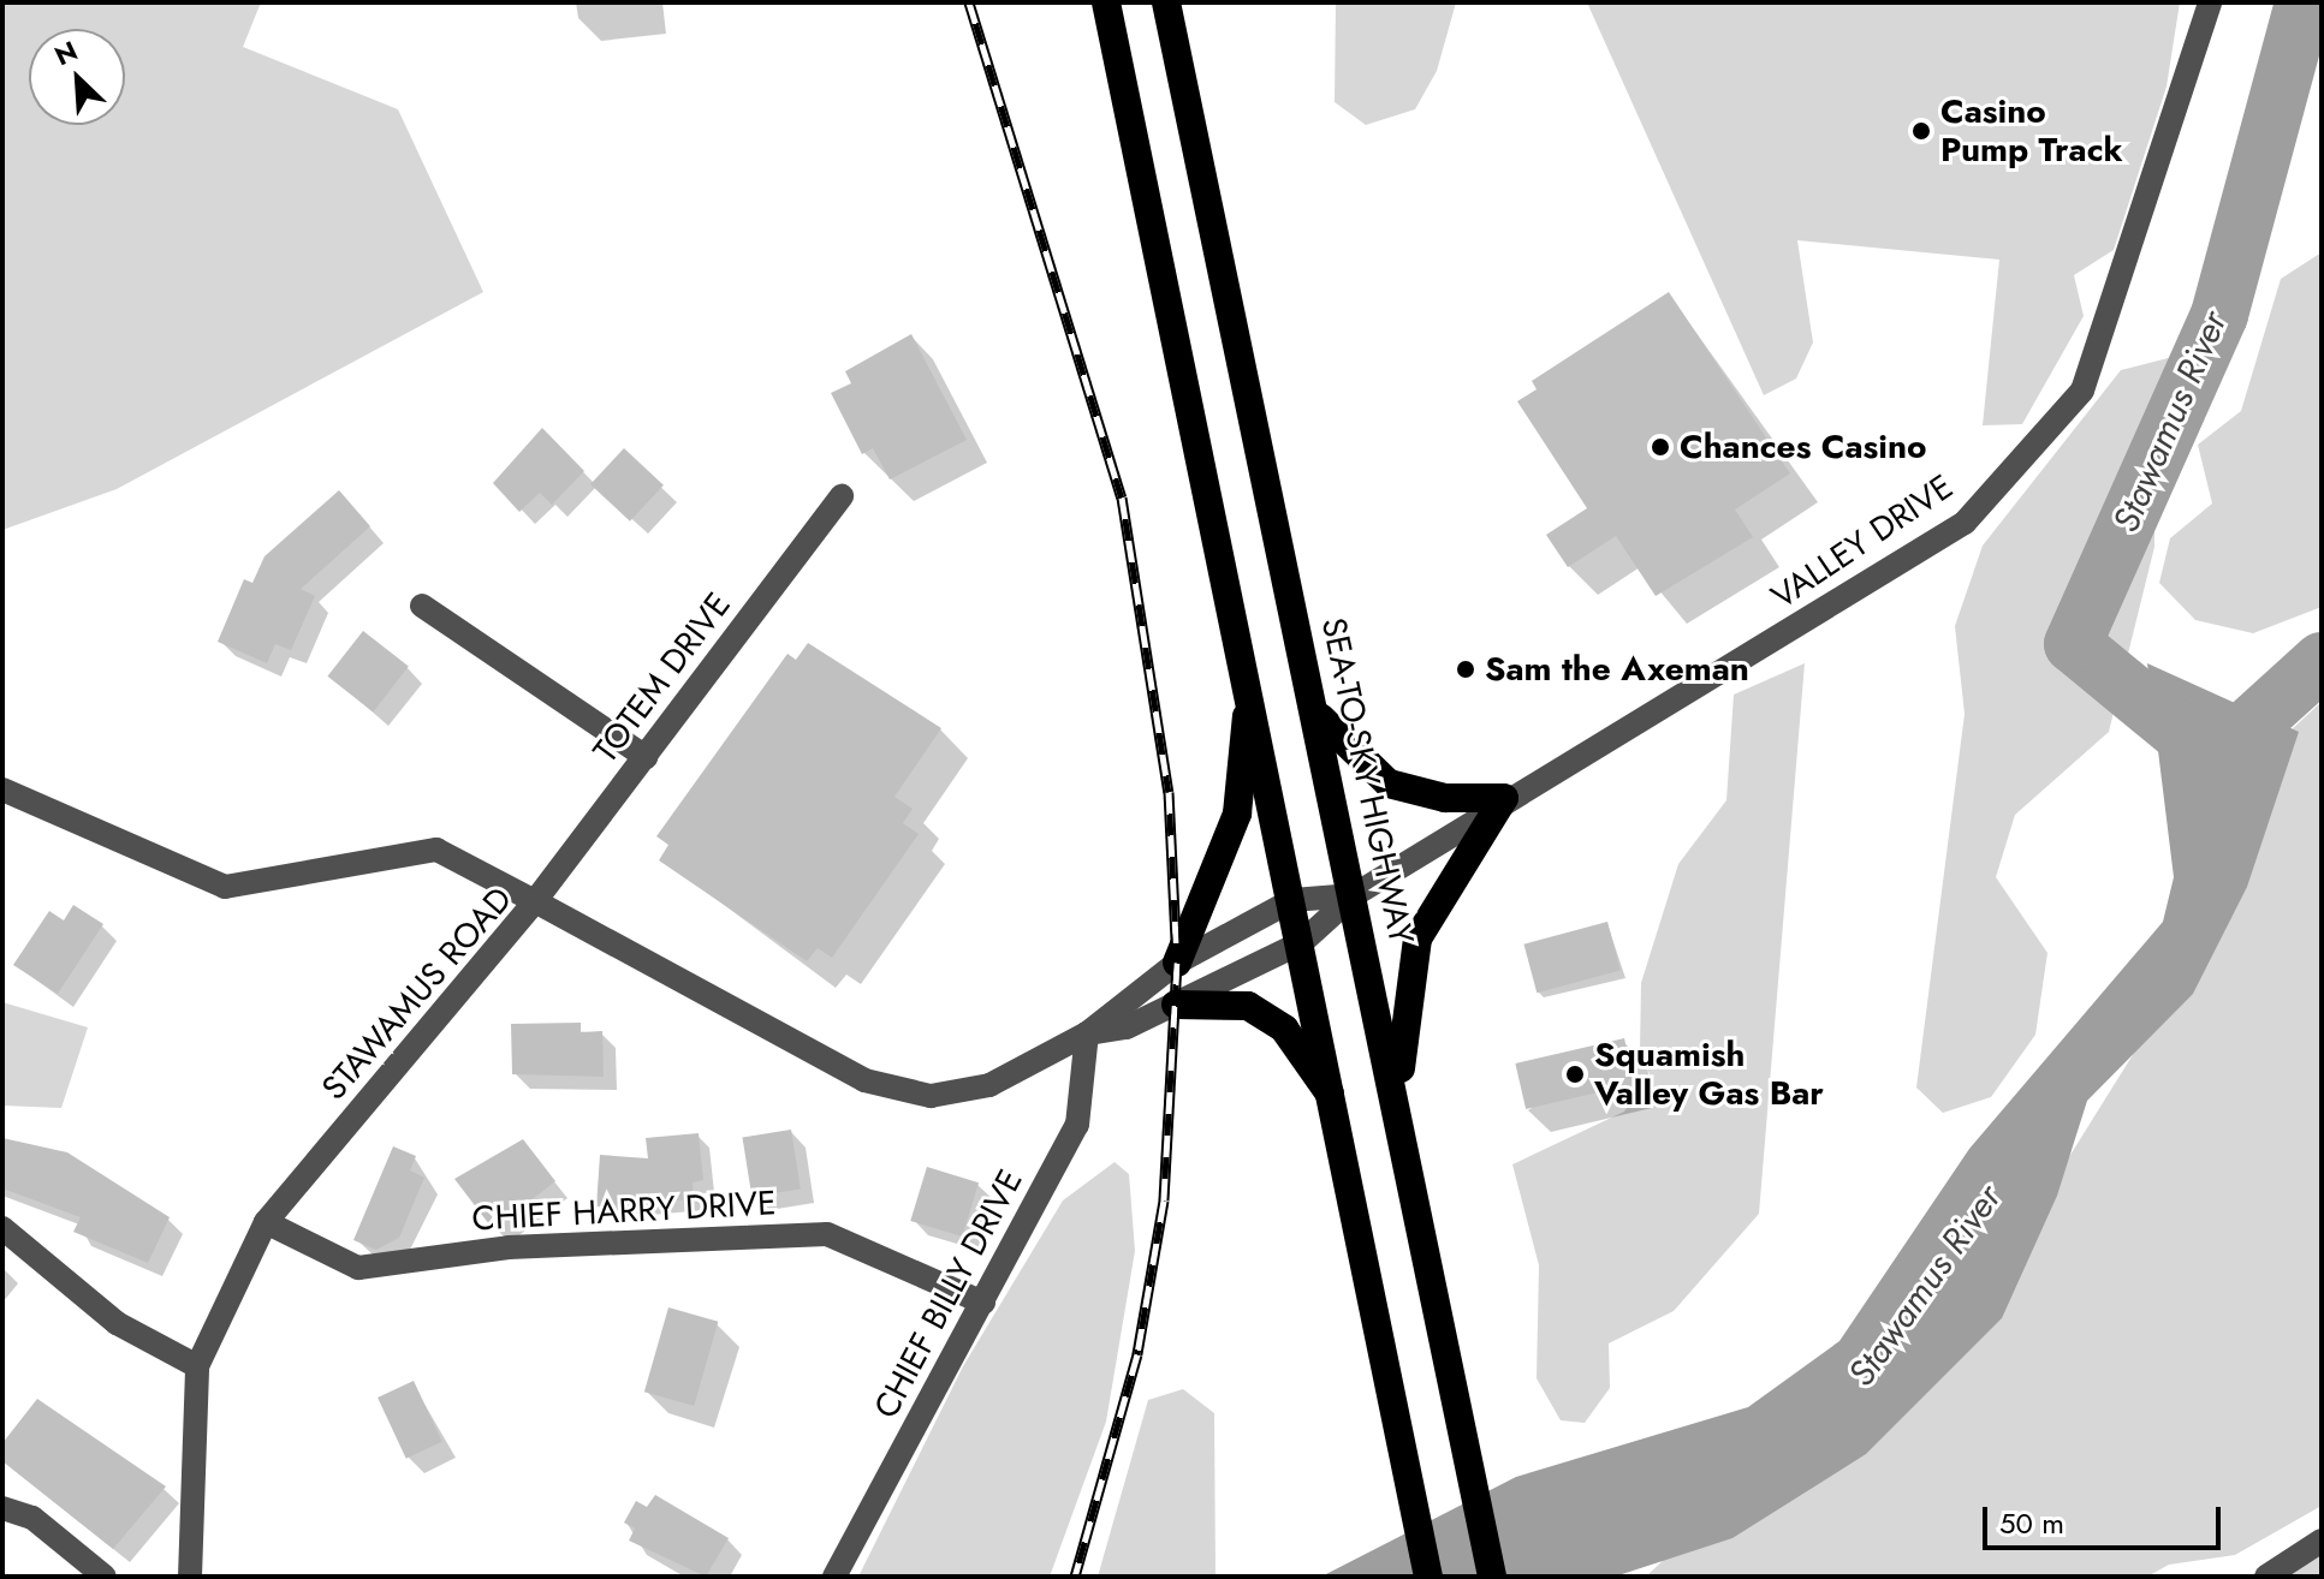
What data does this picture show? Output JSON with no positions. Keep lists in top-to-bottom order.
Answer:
{
  "streets": {
    "highway": ["SEA-TO-SKY HIGHWAY"],
    "street": [
      "VALLEY DRIVE",
      "TOTEM DRIVE",
      "STAWAMUS ROAD",
      "CHIEF HARRY DRIVE",
      "CHIEF BILLY DRIVE"
    ]
  },
  "crossings": [
    ["VALLEY DRIVE", "SEA-TO-SKY HIGHWAY"],
    ["VALLEY DRIVE", "STAWAMUS ROAD"],
    ["TOTEM DRIVE", "STAWAMUS ROAD"],
    ["SEA-TO-SKY HIGHWAY", "STAWAMUS ROAD"],
    ["STAWAMUS ROAD", "CHIEF HARRY DRIVE"],
    ["STAWAMUS ROAD", "CHIEF BILLY DRIVE"],
    ["CHIEF HARRY DRIVE", "CHIEF BILLY DRIVE"]
  ],
  "water": ["Stawamus River"],
  "places": [
    "Casino Pump Track",
    "Chances Casino",
    "Sam the Axeman",
    "Squamish Valley Gas Bar"
  ],
  "scale_bar": "50 m",
  "north": "top left"
}
